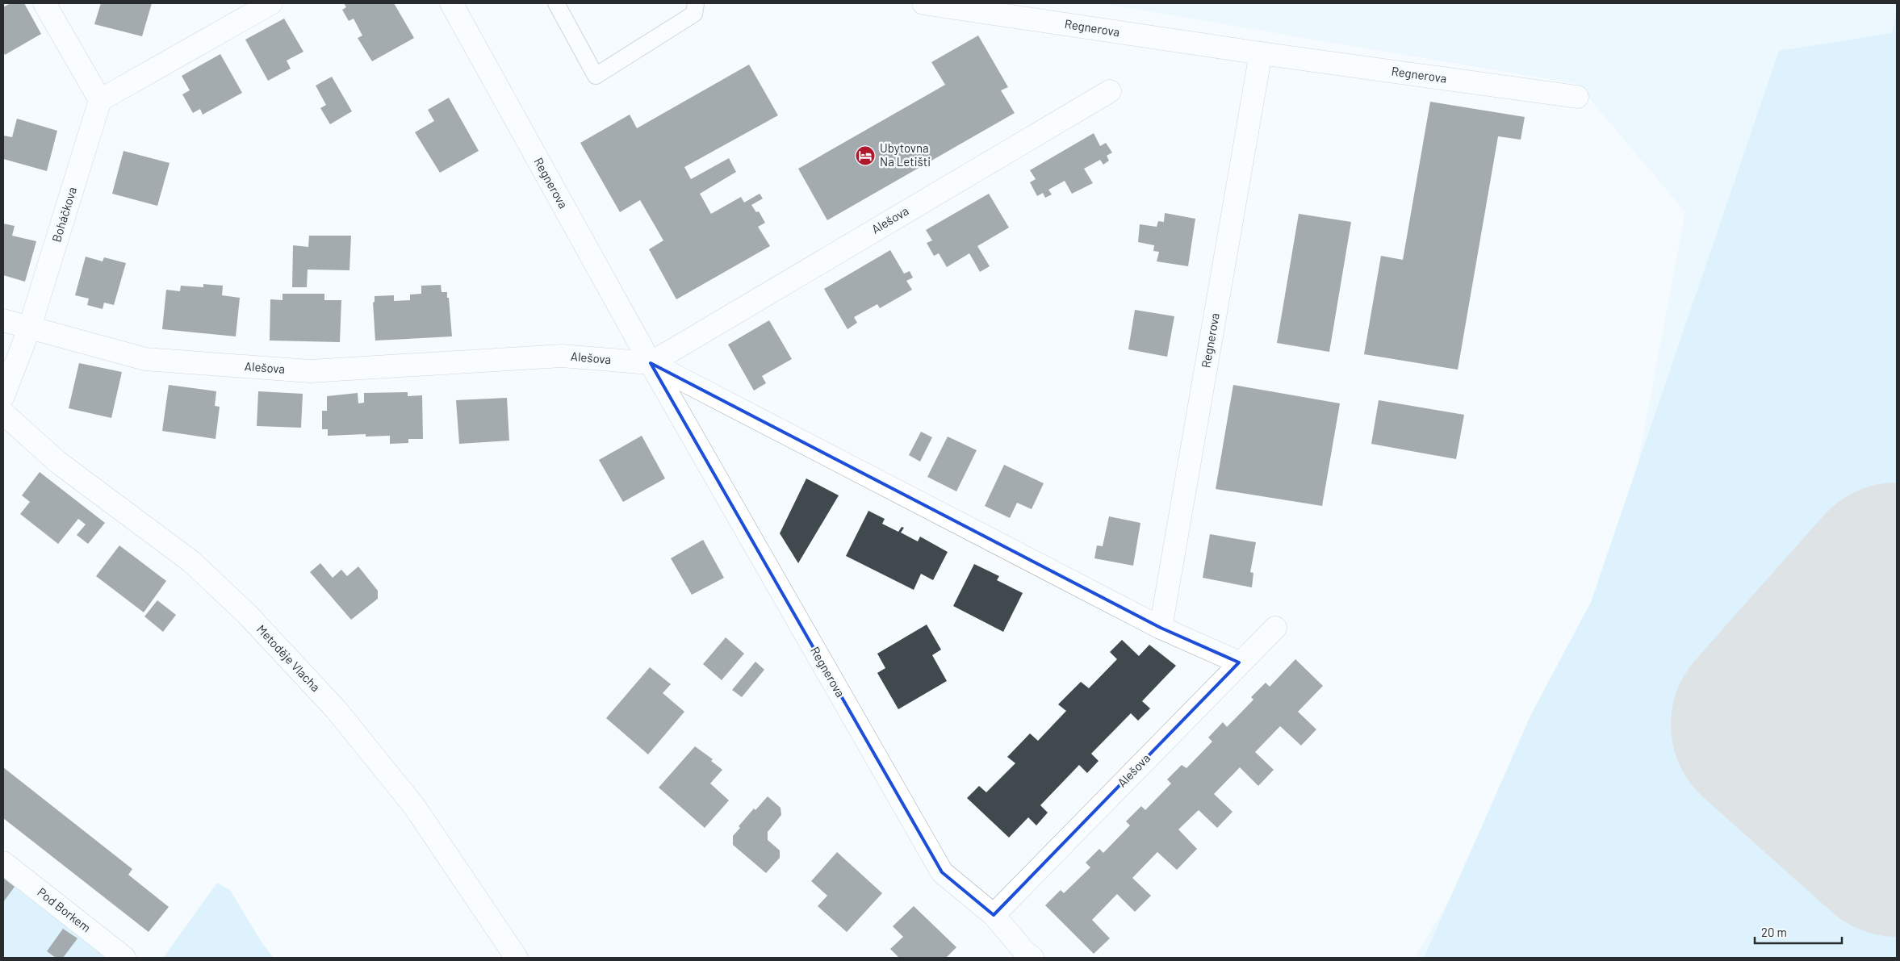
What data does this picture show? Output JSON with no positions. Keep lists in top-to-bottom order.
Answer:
{
  "streets": {
    "street": [
      "Regnerova",
      "Boháčkova",
      "Alešova",
      "Metoděje Vlacha",
      "Pod Borkem"
    ]
  },
  "crossings": [
    ["Regnerova", "Alešova"],
    ["Boháčkova", "Alešova"]
  ],
  "places": {
    "hotel": ["Ubytovna Na Letišti"]
  },
  "scale_bar": "20 m"
}
